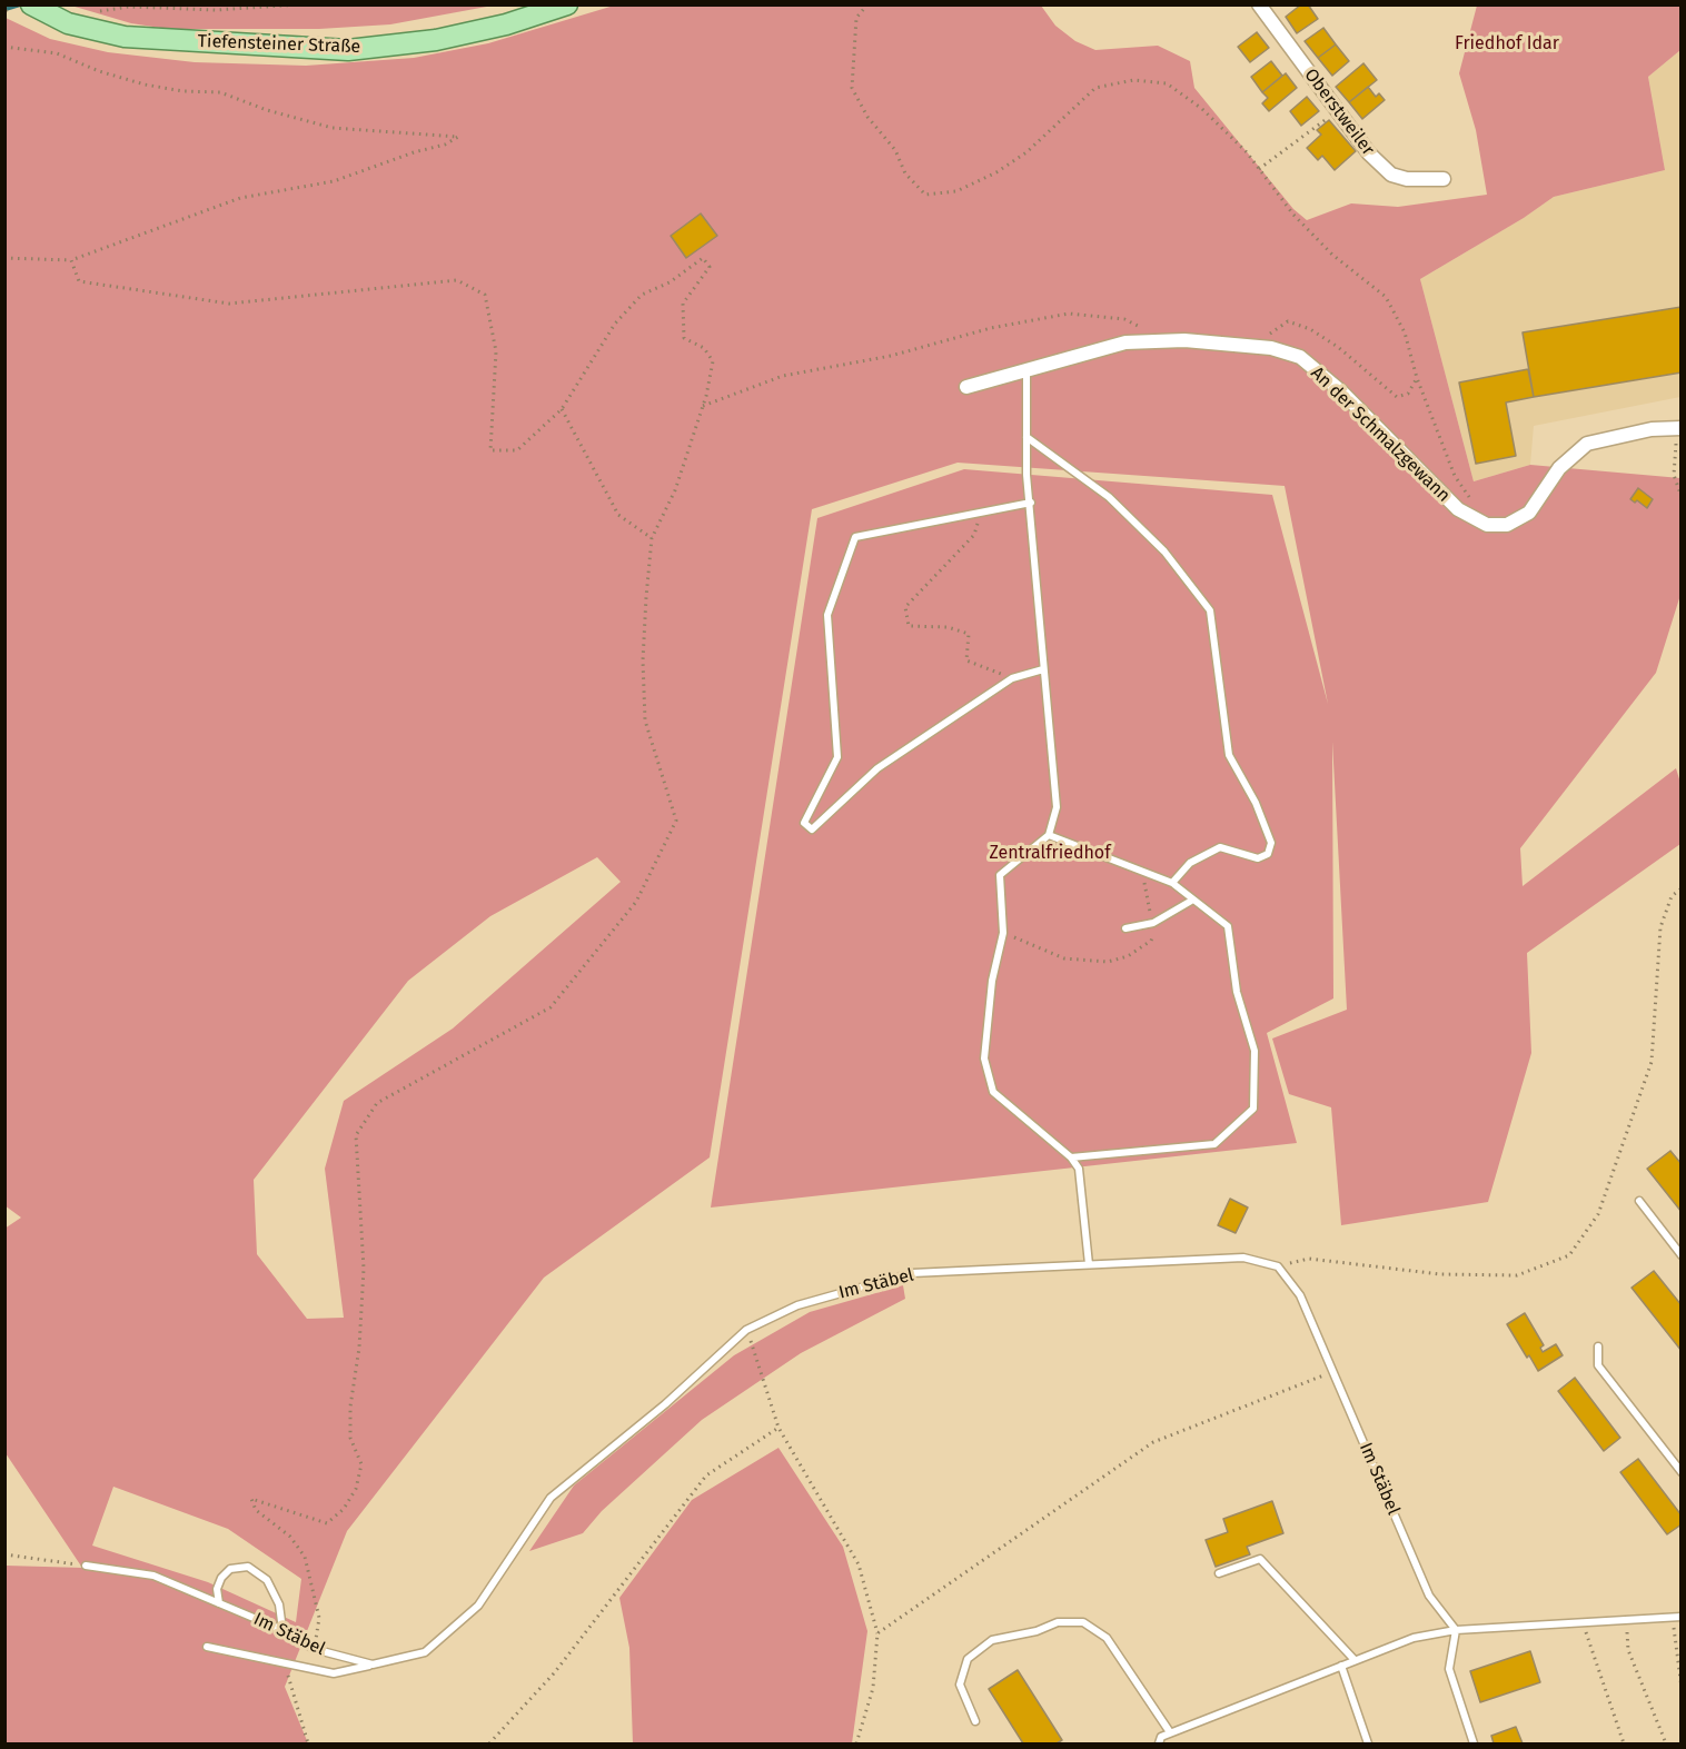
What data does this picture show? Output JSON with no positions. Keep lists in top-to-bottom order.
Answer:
{
  "streets": {
    "main road": ["Tiefensteiner Straße"],
    "street": ["Oberstweiler", "An der Schmalzgewann"],
    "lane": ["Im Stäbel"]
  },
  "parks": ["Friedhof Idar", "Zentralfriedhof"]
}
